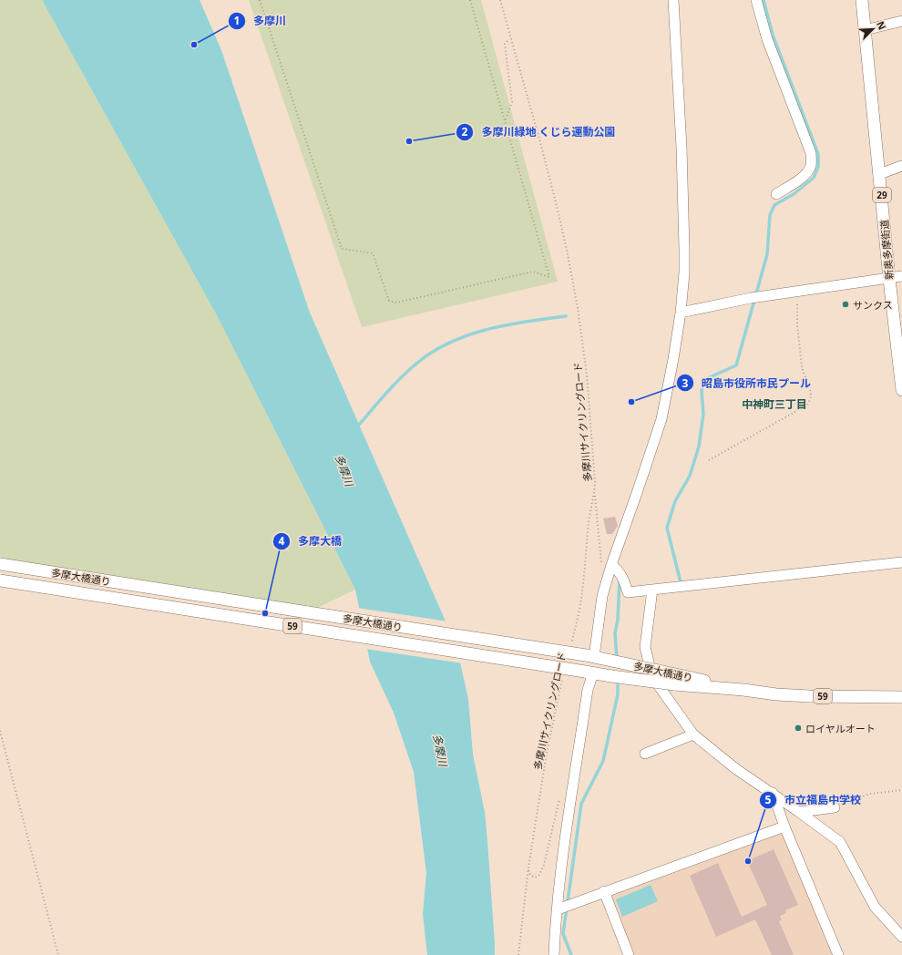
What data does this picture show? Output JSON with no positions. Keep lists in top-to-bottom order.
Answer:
{
  "streets": {
    "main road": [
      "29",
      "新奥多摩街道",
      "多摩大橋通り",
      "59"
    ],
    "path": ["多摩川サイクリングロード"]
  },
  "districts": ["中神町三丁目"],
  "water": ["多摩川"],
  "places": [
    "多摩川",
    "多摩川緑地 くじら運動公園",
    "サンクス",
    "昭島市役所市民プール",
    "多摩大橋",
    "ロイヤルオート",
    "市立福島中学校"
  ],
  "north": "top right"
}
